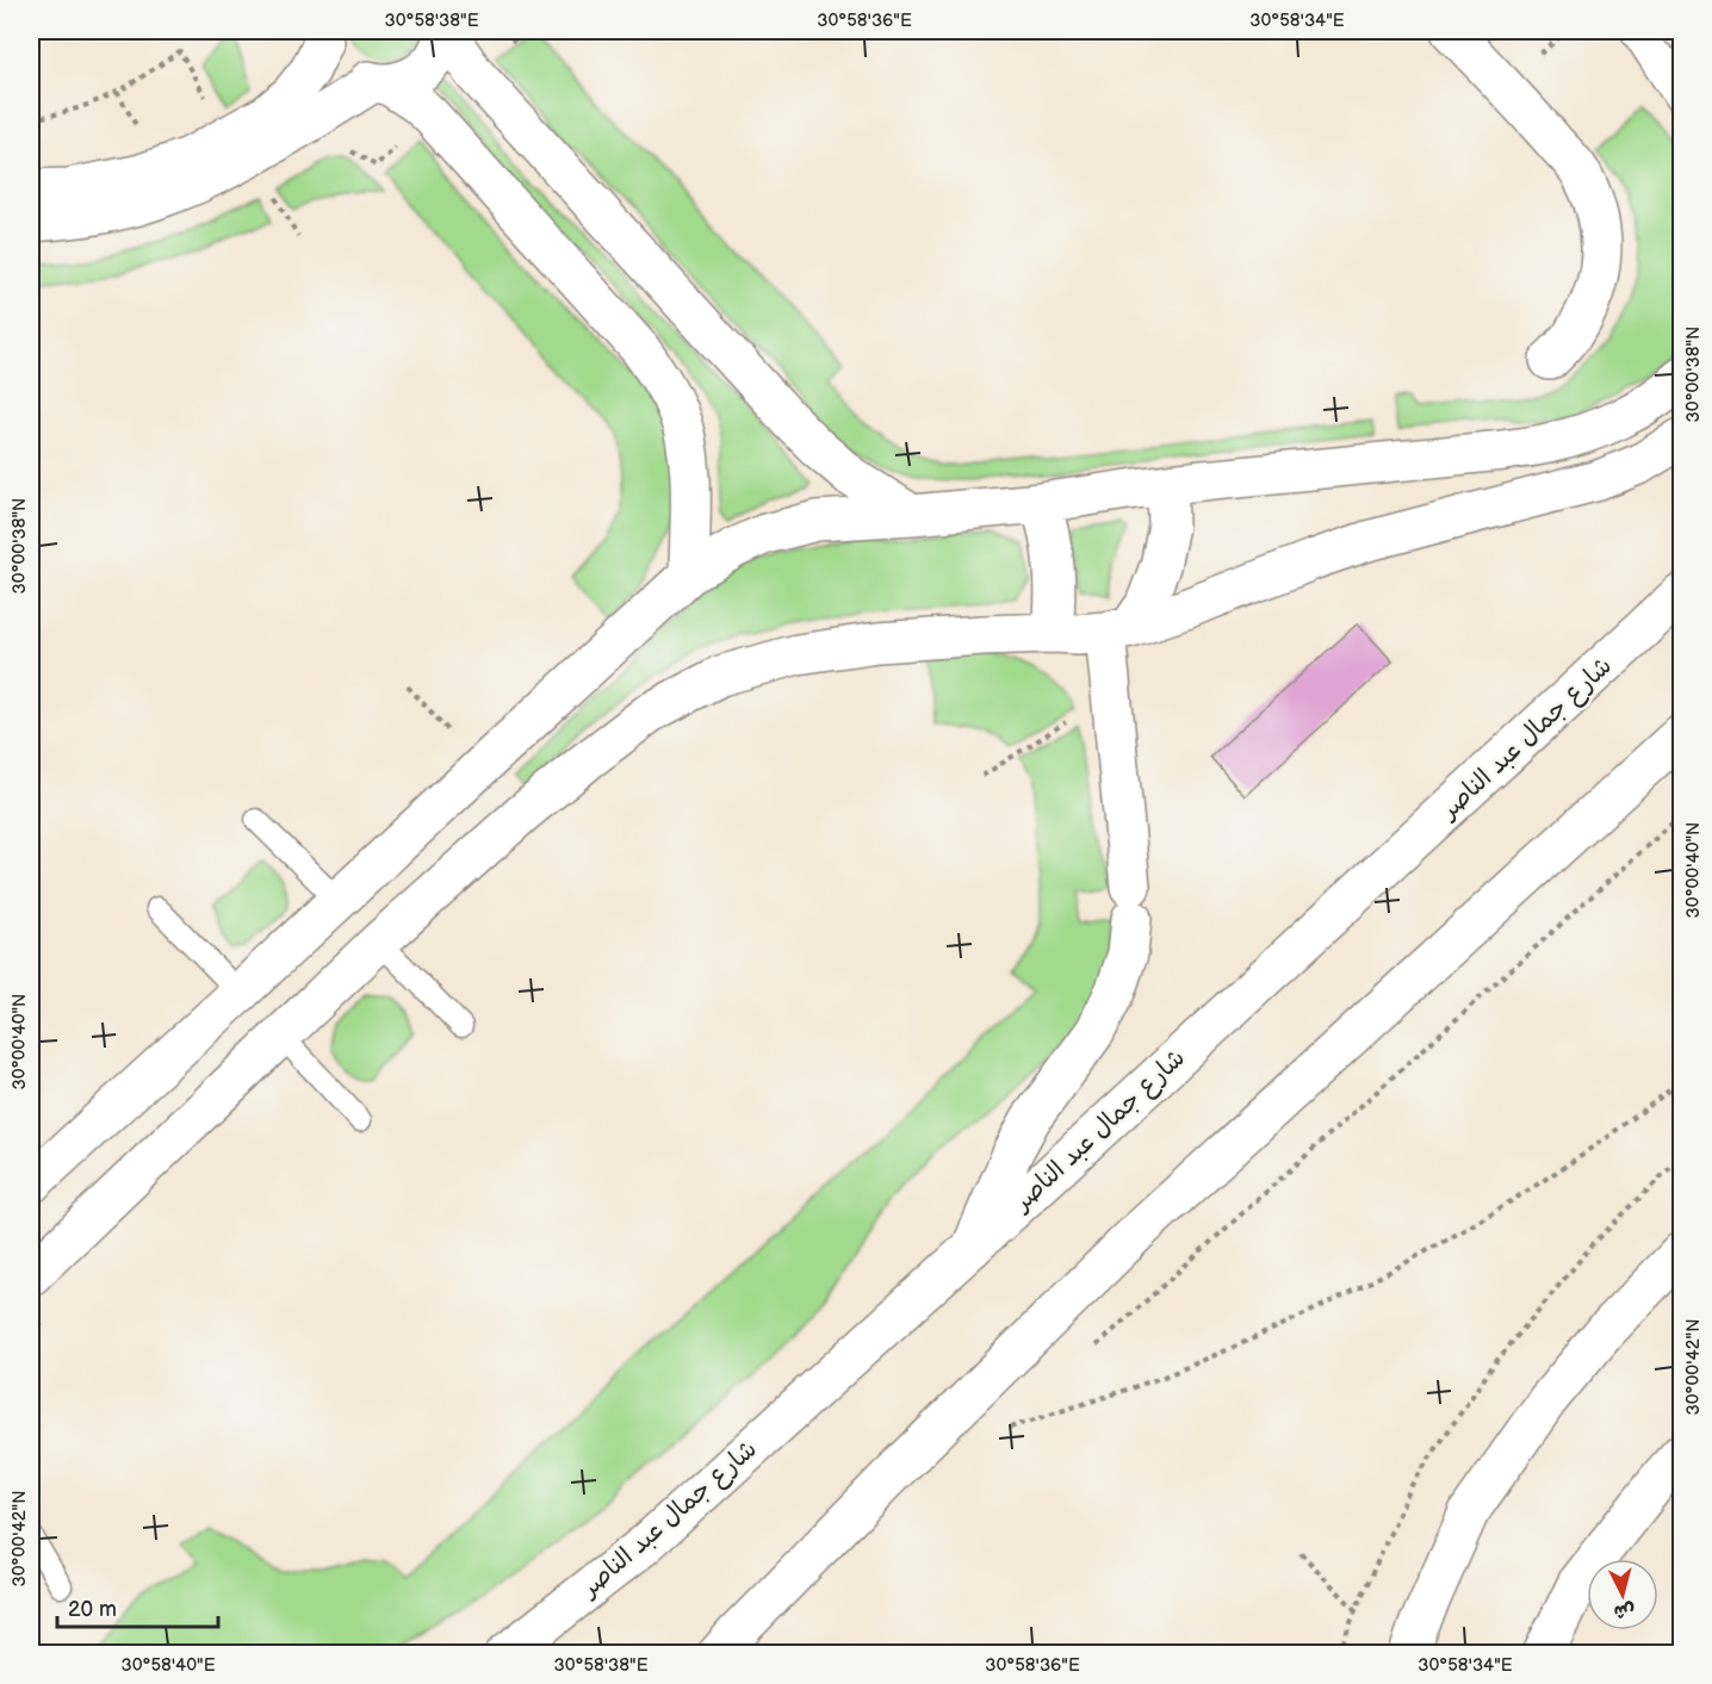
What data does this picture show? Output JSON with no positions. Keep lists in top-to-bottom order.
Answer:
{
  "streets": {
    "street": ["شارع جمال عبد الناصر"]
  },
  "scale_bar": "20 m",
  "north": "bottom",
  "coordinates": [
    "30°58'38\"E",
    "30°58'36\"E",
    "30°58'34\"E",
    "30°00'38\"N",
    "30°00'40\"N",
    "30°00'42\"N",
    "30°58'40\"E"
  ]
}
